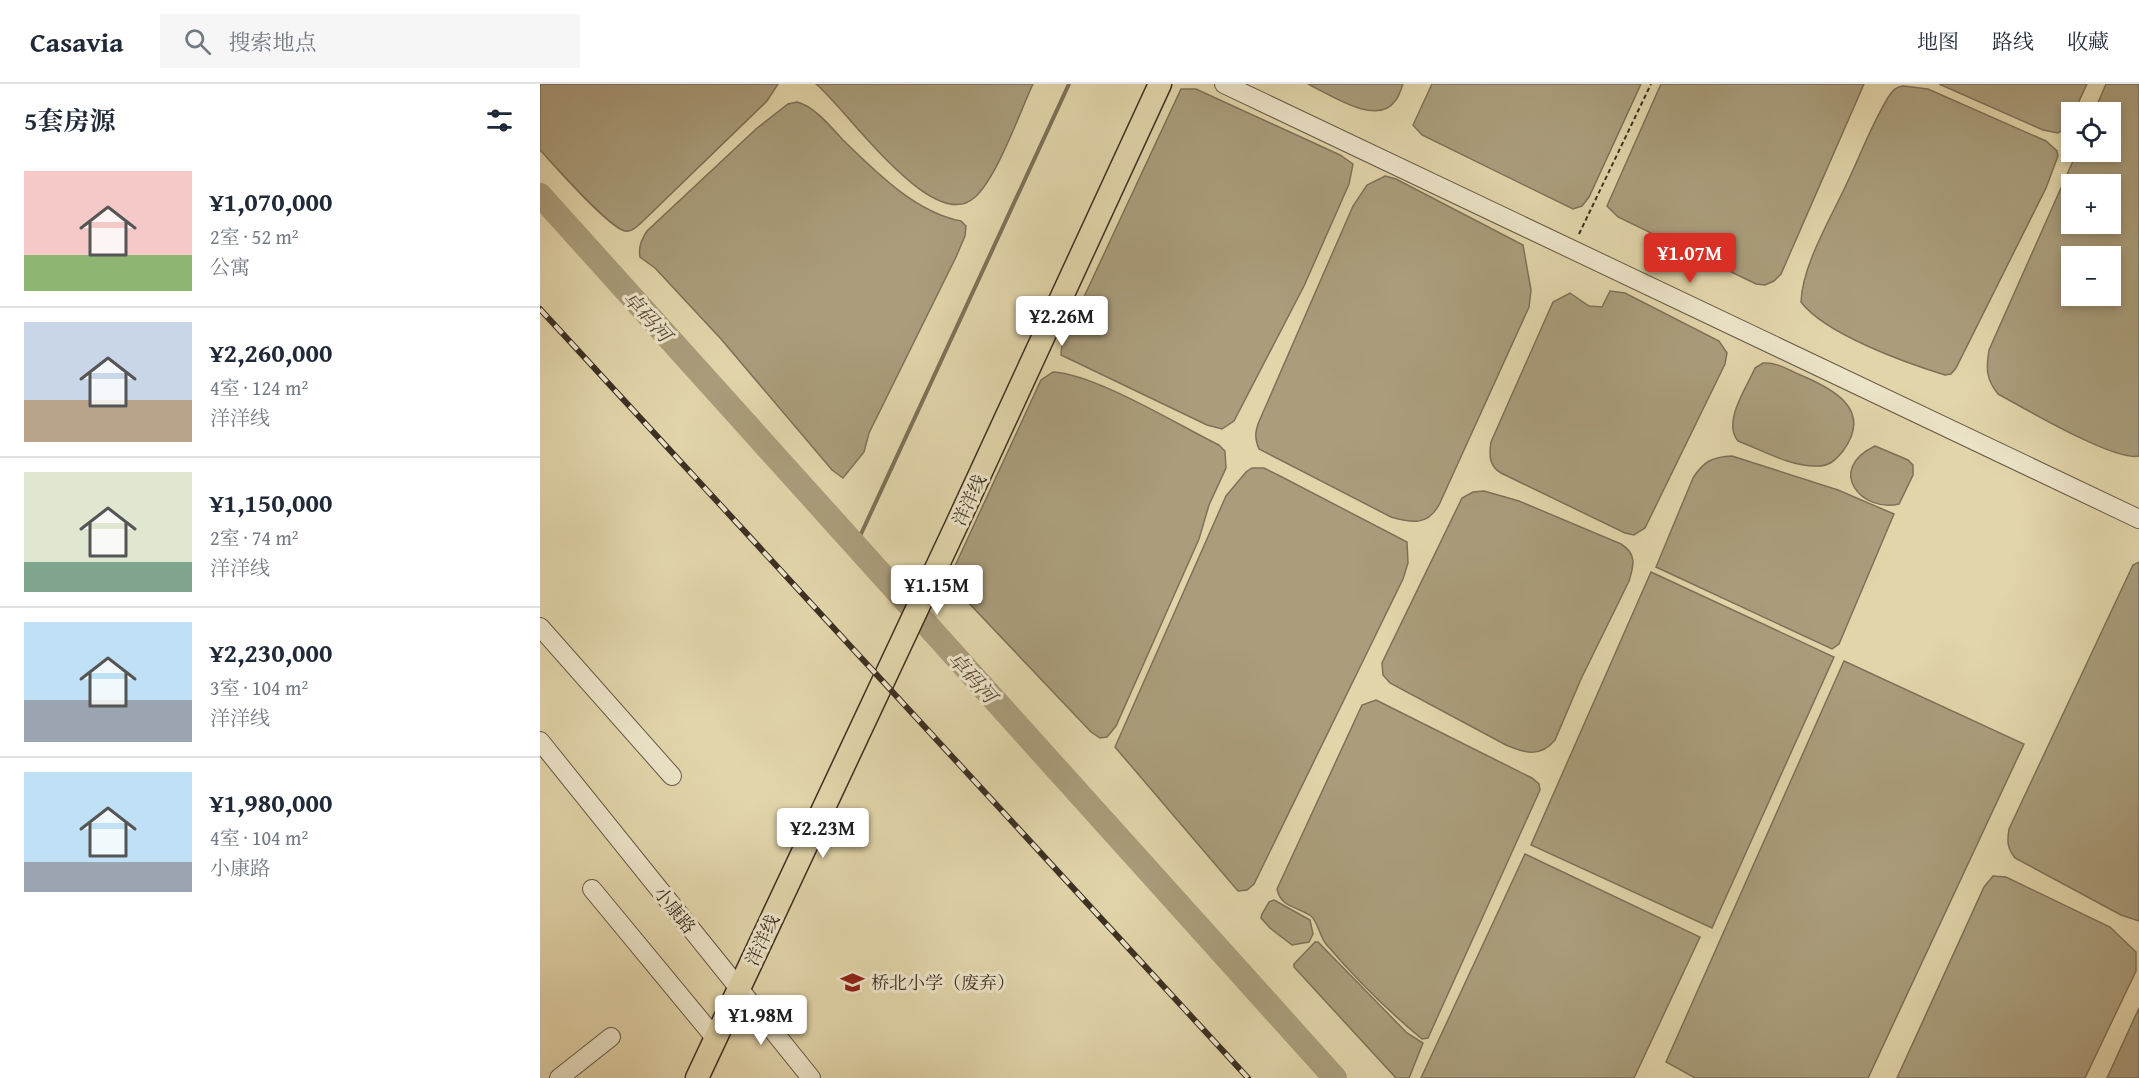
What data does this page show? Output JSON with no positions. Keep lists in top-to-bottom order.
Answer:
{
  "streets": {
    "main road": ["洋洋线"],
    "street": ["小康路"]
  },
  "crossings": [
    ["洋洋线", "小康路"]
  ],
  "water": ["卓码河"],
  "places": {
    "school or university": ["桥北小学（废弃）"]
  },
  "page": {
    "header": "Casavia",
    "search": "搜索地点",
    "nav": ["地图", "路线", "收藏"],
    "heading": "5套房源",
    "map_buttons": ["+", "−"],
    "list": [
      {
        "name": "¥1,070,000",
        "note": "2室 · 52 m² · 公寓"
      },
      {
        "name": "¥2,260,000",
        "note": "4室 · 124 m² · 洋洋线"
      },
      {
        "name": "¥1,150,000",
        "note": "2室 · 74 m² · 洋洋线"
      },
      {
        "name": "¥2,230,000",
        "note": "3室 · 104 m² · 洋洋线"
      },
      {
        "name": "¥1,980,000",
        "note": "4室 · 104 m² · 小康路"
      }
    ],
    "price": [
      "¥1.07M",
      "¥2.26M",
      "¥1.15M",
      "¥2.23M",
      "¥1.98M"
    ]
  }
}
